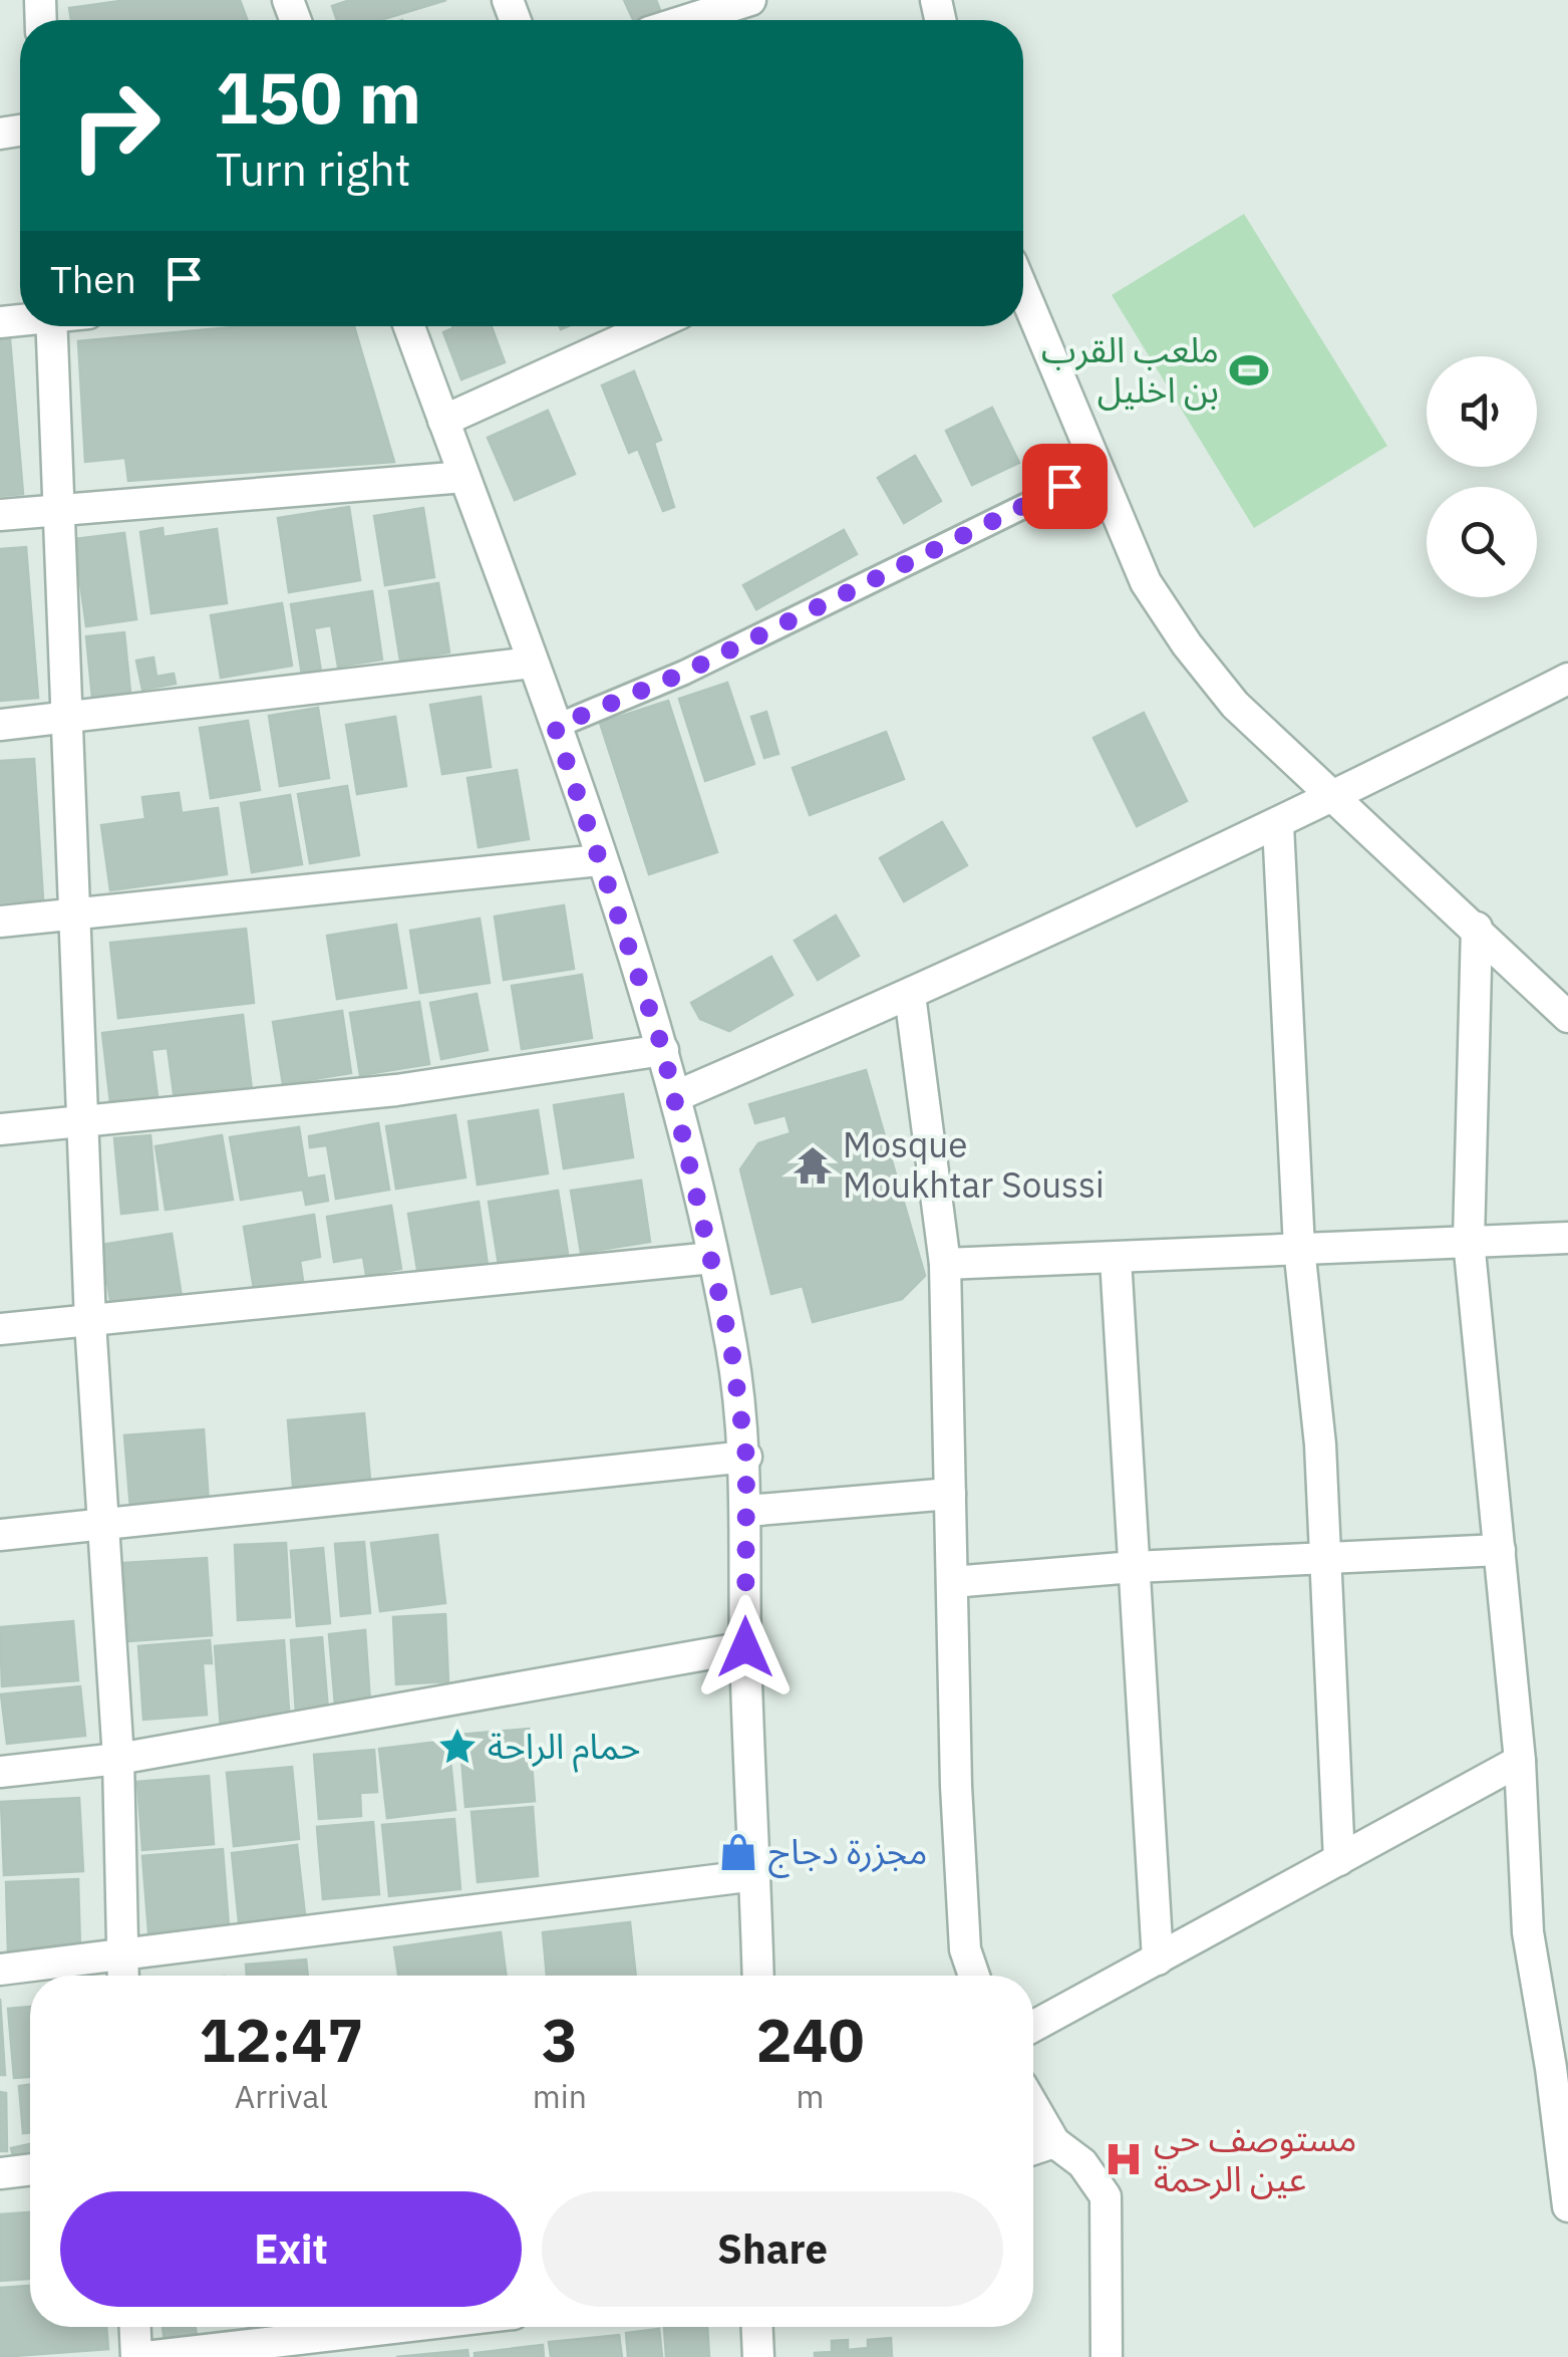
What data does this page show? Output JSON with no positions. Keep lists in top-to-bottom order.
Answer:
{
  "places": {
    "sports": ["ملعب القرب بن اخليل"],
    "temple": ["Mosque Moukhtar Soussi"],
    "place": ["حمام الراحة"],
    "shop": ["مجزرة دجاج"],
    "hospital": ["مستوصف حي عين الرحمة"]
  },
  "page": {
    "turn": ["150 m", "Turn right"],
    "then": "Then",
    "eta": [
      "12:47",
      "Arrival",
      "3",
      "min",
      "240",
      "m"
    ],
    "buttons": ["Exit", "Share"]
  }
}
